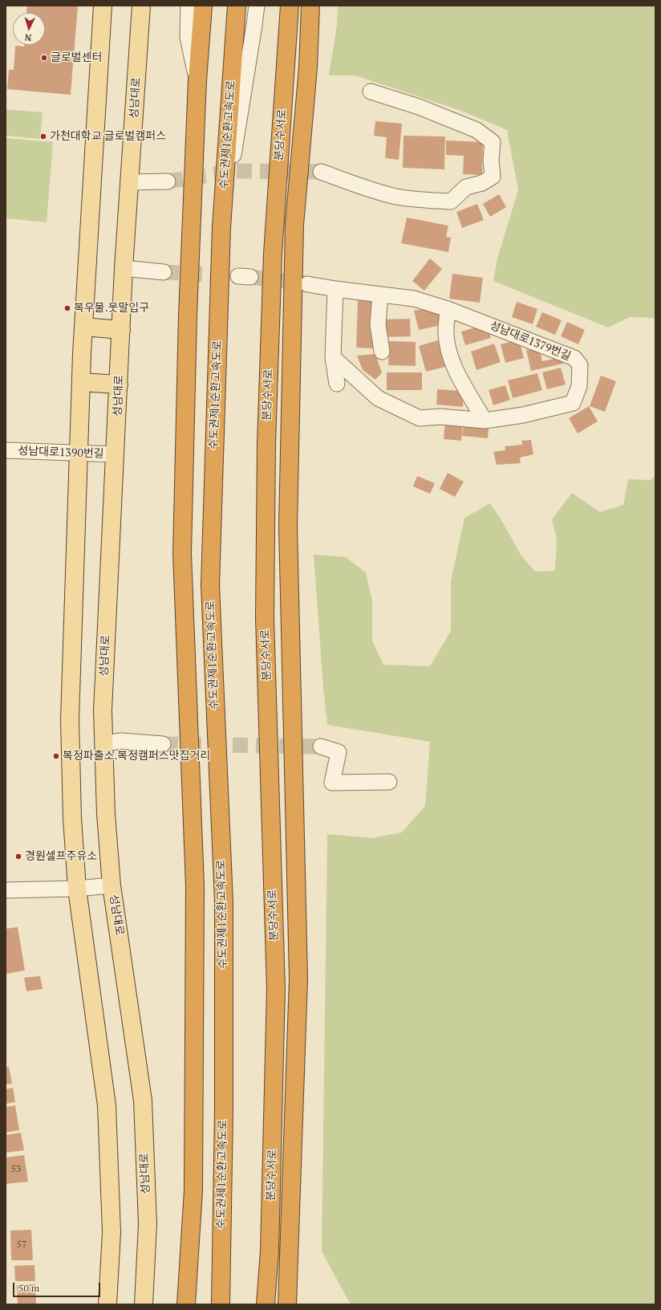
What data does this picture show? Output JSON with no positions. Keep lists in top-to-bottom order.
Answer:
{
  "streets": {
    "highway": ["수도권제1순환고속도로", "분당수서로"],
    "main road": ["성남대로"],
    "street": ["성남대로1379번길", "성남대로1390번길"]
  },
  "crossings": [
    ["성남대로", "성남대로1390번길"]
  ],
  "places": [
    "글로벌센터",
    "가천대학교 글로벌캠퍼스",
    "복우물.웃말입구",
    "복정파출소.복정캠퍼스맛집거리",
    "경원셀프주유소"
  ],
  "house_numbers": ["53", "57"],
  "scale_bar": "50 m",
  "north": "bottom"
}
